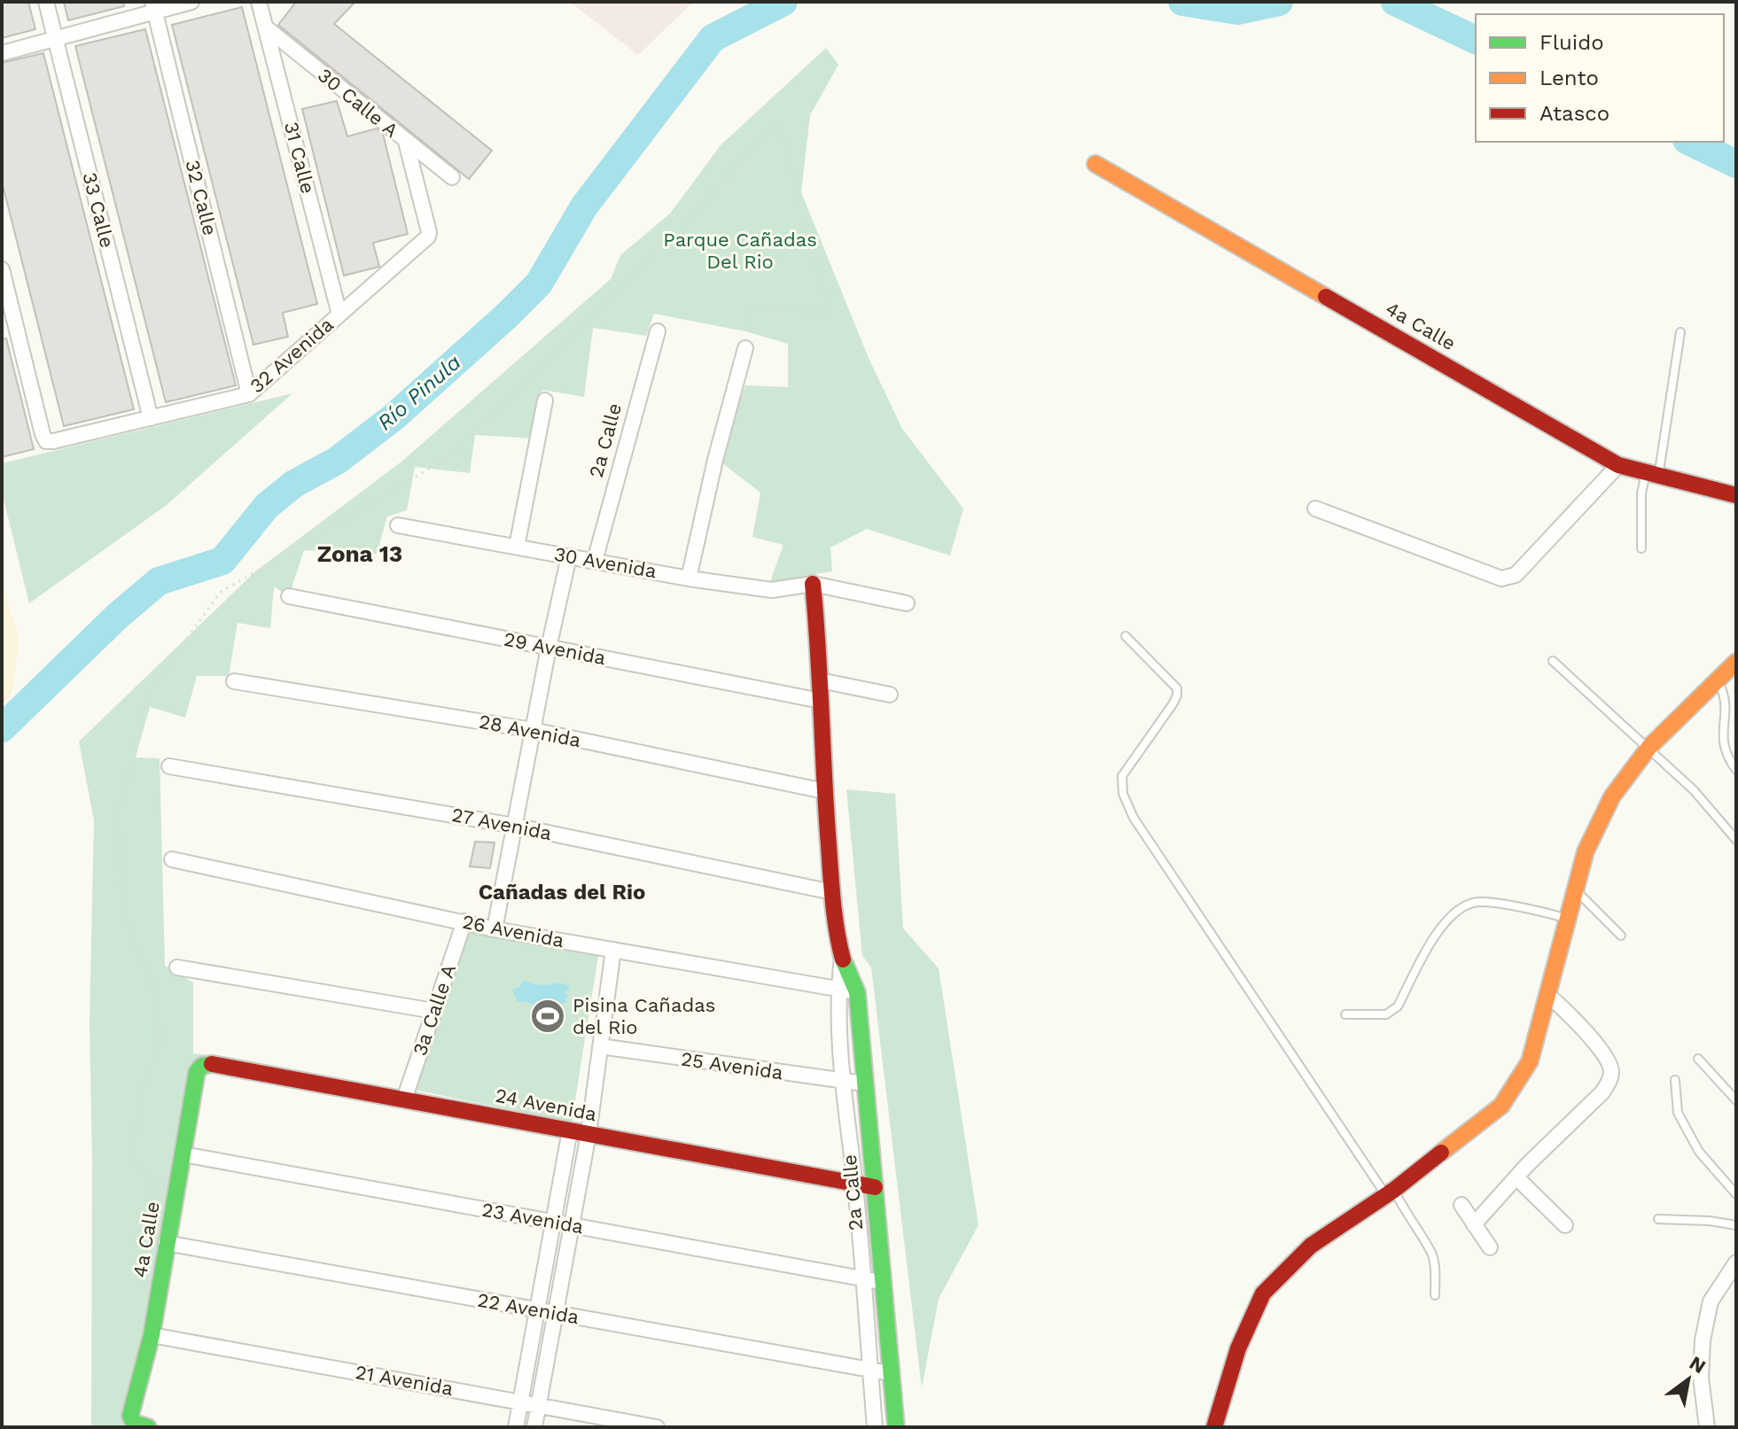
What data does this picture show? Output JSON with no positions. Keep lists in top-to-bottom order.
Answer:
{
  "streets": {
    "street": [
      "30 Calle A",
      "31 Calle",
      "32 Calle",
      "33 Calle",
      "4a Calle",
      "32 Avenida",
      "2a Calle",
      "30 Avenida",
      "29 Avenida",
      "28 Avenida",
      "27 Avenida",
      "26 Avenida",
      "3a Calle A",
      "25 Avenida",
      "24 Avenida",
      "23 Avenida",
      "22 Avenida",
      "21 Avenida"
    ]
  },
  "crossings": [
    ["30 Calle A", "31 Calle"],
    ["30 Calle A", "32 Avenida"],
    ["31 Calle", "32 Avenida"],
    ["32 Calle", "32 Avenida"],
    ["33 Calle", "32 Avenida"],
    ["4a Calle", "24 Avenida"],
    ["4a Calle", "23 Avenida"],
    ["4a Calle", "22 Avenida"],
    ["4a Calle", "21 Avenida"],
    ["2a Calle", "30 Avenida"],
    ["2a Calle", "29 Avenida"],
    ["2a Calle", "28 Avenida"],
    ["2a Calle", "27 Avenida"],
    ["2a Calle", "26 Avenida"],
    ["2a Calle", "25 Avenida"],
    ["2a Calle", "24 Avenida"],
    ["2a Calle", "23 Avenida"],
    ["2a Calle", "22 Avenida"],
    ["26 Avenida", "3a Calle A"],
    ["3a Calle A", "24 Avenida"]
  ],
  "districts": ["Zona 13", "Cañadas del Rio"],
  "water": ["Río Pinula"],
  "parks": ["Parque Cañadas Del Rio"],
  "places": {
    "sports": ["Pisina Cañadas del Rio"]
  },
  "legend": ["Fluido", "Lento", "Atasco"],
  "north": "top right"
}
